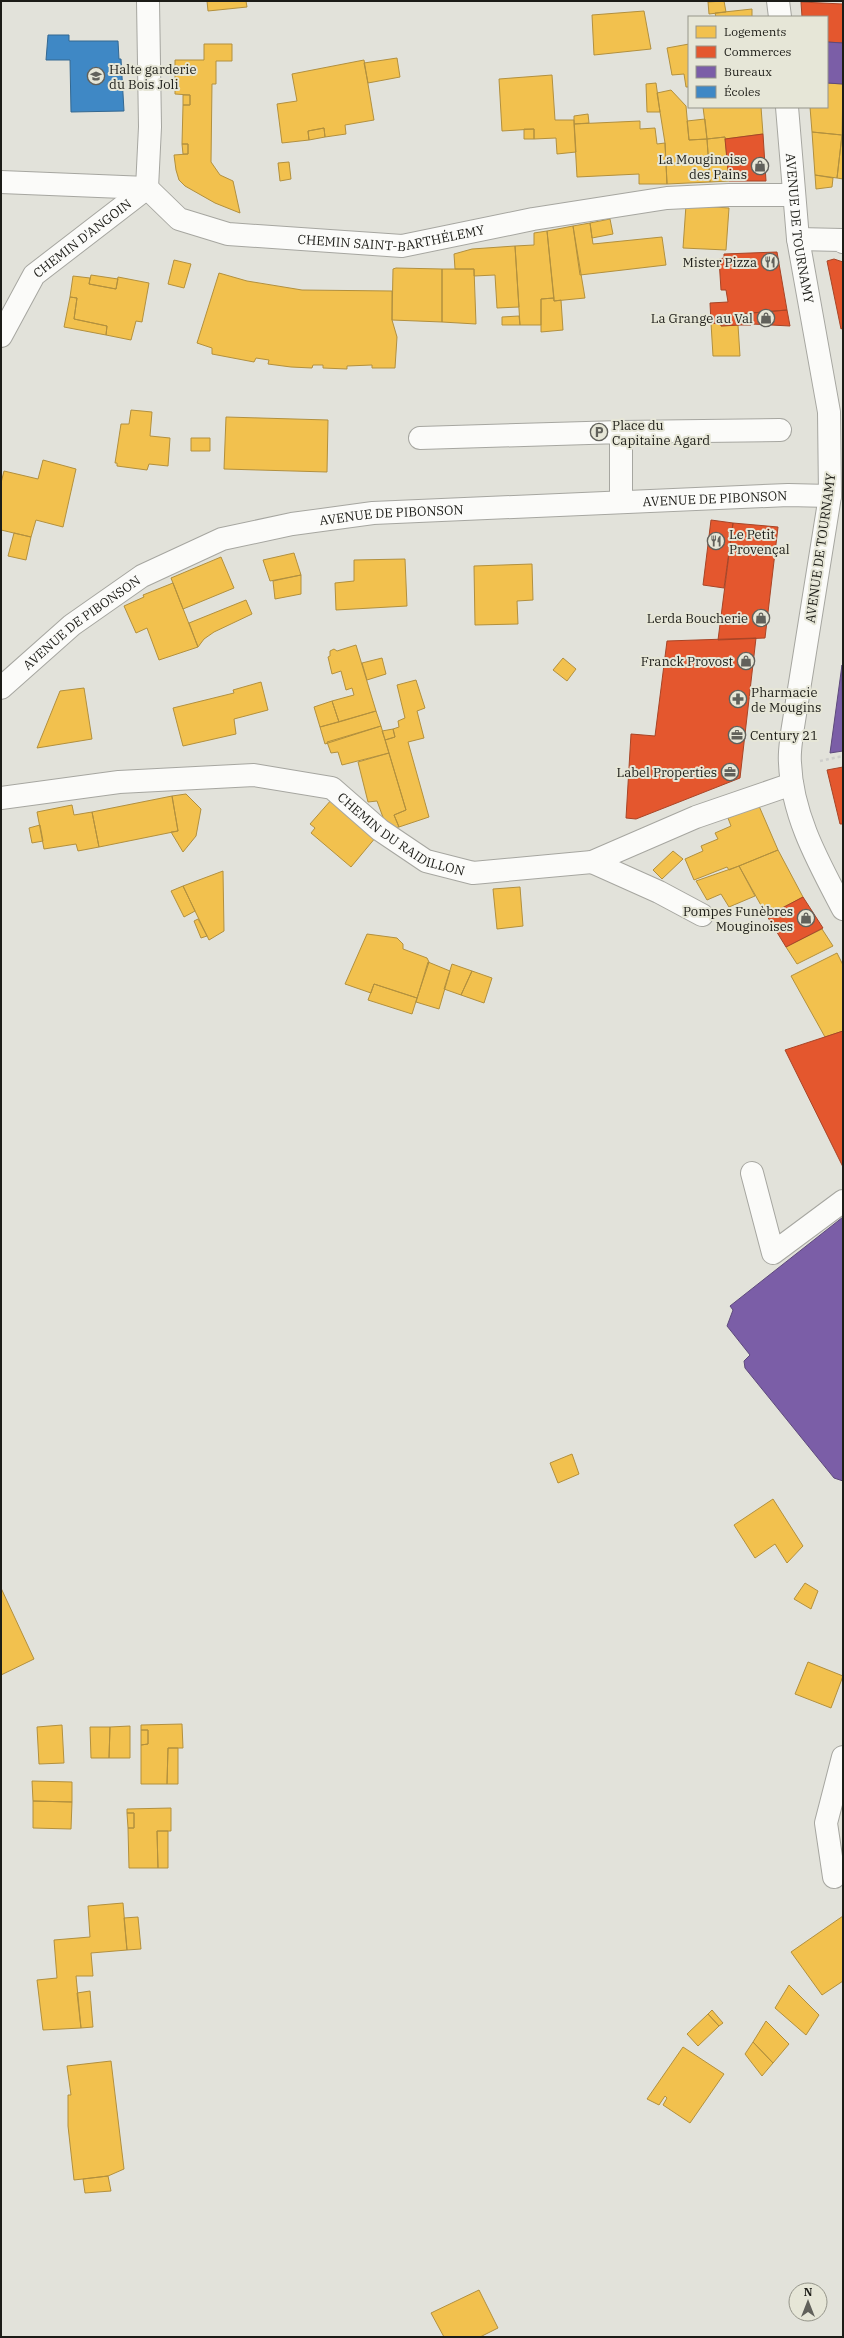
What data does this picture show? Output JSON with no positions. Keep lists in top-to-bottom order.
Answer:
{
  "streets": {
    "street": [
      "AVENUE DE TOURNAMY",
      "CHEMIN SAINT-BARTHÉLEMY",
      "CHEMIN D'ANGOIN",
      "AVENUE DE PIBONSON",
      "CHEMIN DU RAIDILLON"
    ]
  },
  "crossings": [
    ["AVENUE DE TOURNAMY", "CHEMIN SAINT-BARTHÉLEMY"],
    ["AVENUE DE TOURNAMY", "AVENUE DE PIBONSON"],
    ["AVENUE DE TOURNAMY", "CHEMIN DU RAIDILLON"],
    ["CHEMIN SAINT-BARTHÉLEMY", "CHEMIN D'ANGOIN"]
  ],
  "places": {
    "school or university": ["Halte garderie du Bois Joli"],
    "shop": [
      "La Mouginoise des Pains",
      "La Grange au Val",
      "Lerda Boucherie",
      "Franck Provost",
      "Pompes Funèbres Mouginoises"
    ],
    "restaurant": ["Mister Pizza", "Le Petit Provençal"],
    "parking": ["Place du Capitaine Agard"],
    "pharmacy": ["Pharmacie de Mougins"],
    "office": ["Century 21", "Label Properties"]
  },
  "legend": [
    "Logements",
    "Commerces",
    "Bureaux",
    "Écoles"
  ],
  "north": "top"
}
